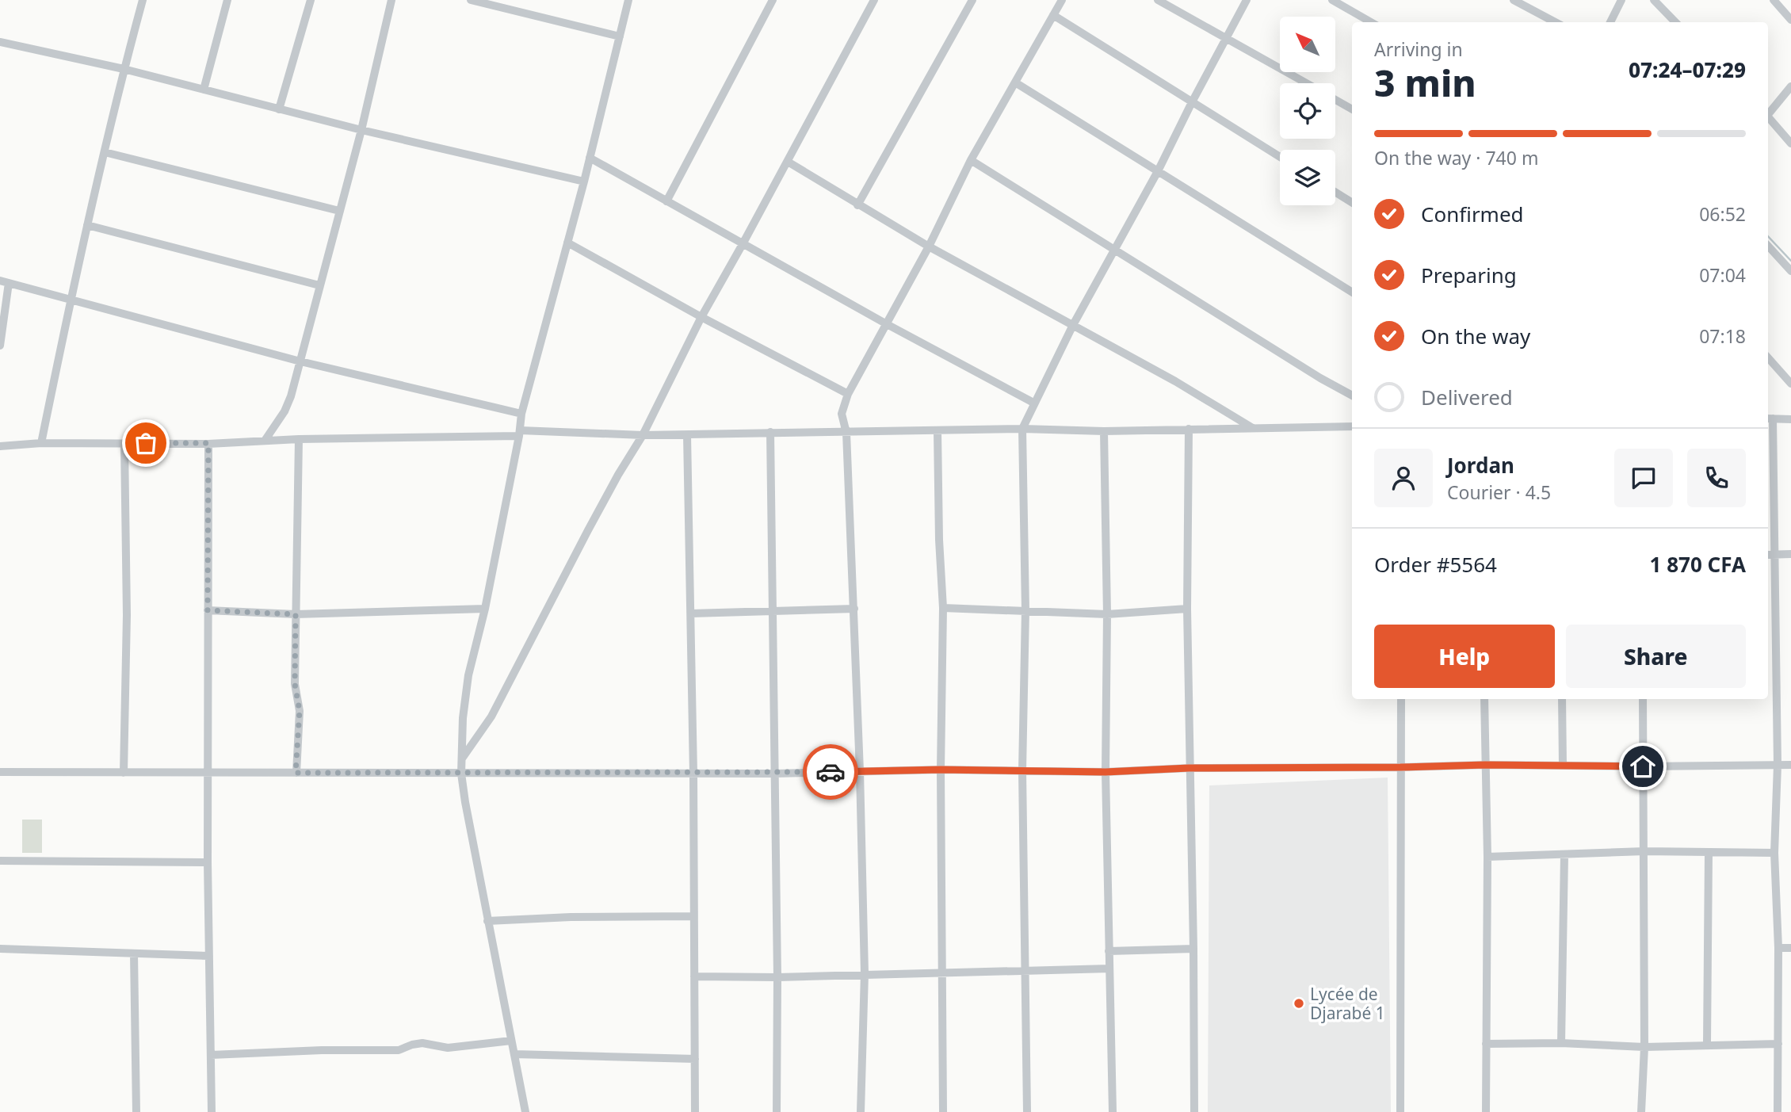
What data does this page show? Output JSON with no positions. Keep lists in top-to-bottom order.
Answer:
{
  "places": ["Lycée de Djarabé 1"],
  "north": "top left",
  "page": {
    "heading": ["3 min", "Arriving in", "07:24–07:29"],
    "panel": [
      "Jordan",
      "Courier · 4.5",
      "Order #5564",
      "1 870 CFA"
    ],
    "bar": "On the way · 740 m",
    "list": [
      ["Confirmed", "06:52"],
      ["Preparing", "07:04"],
      ["On the way", "07:18"],
      "Delivered"
    ],
    "buttons": ["Help", "Share"]
  }
}
